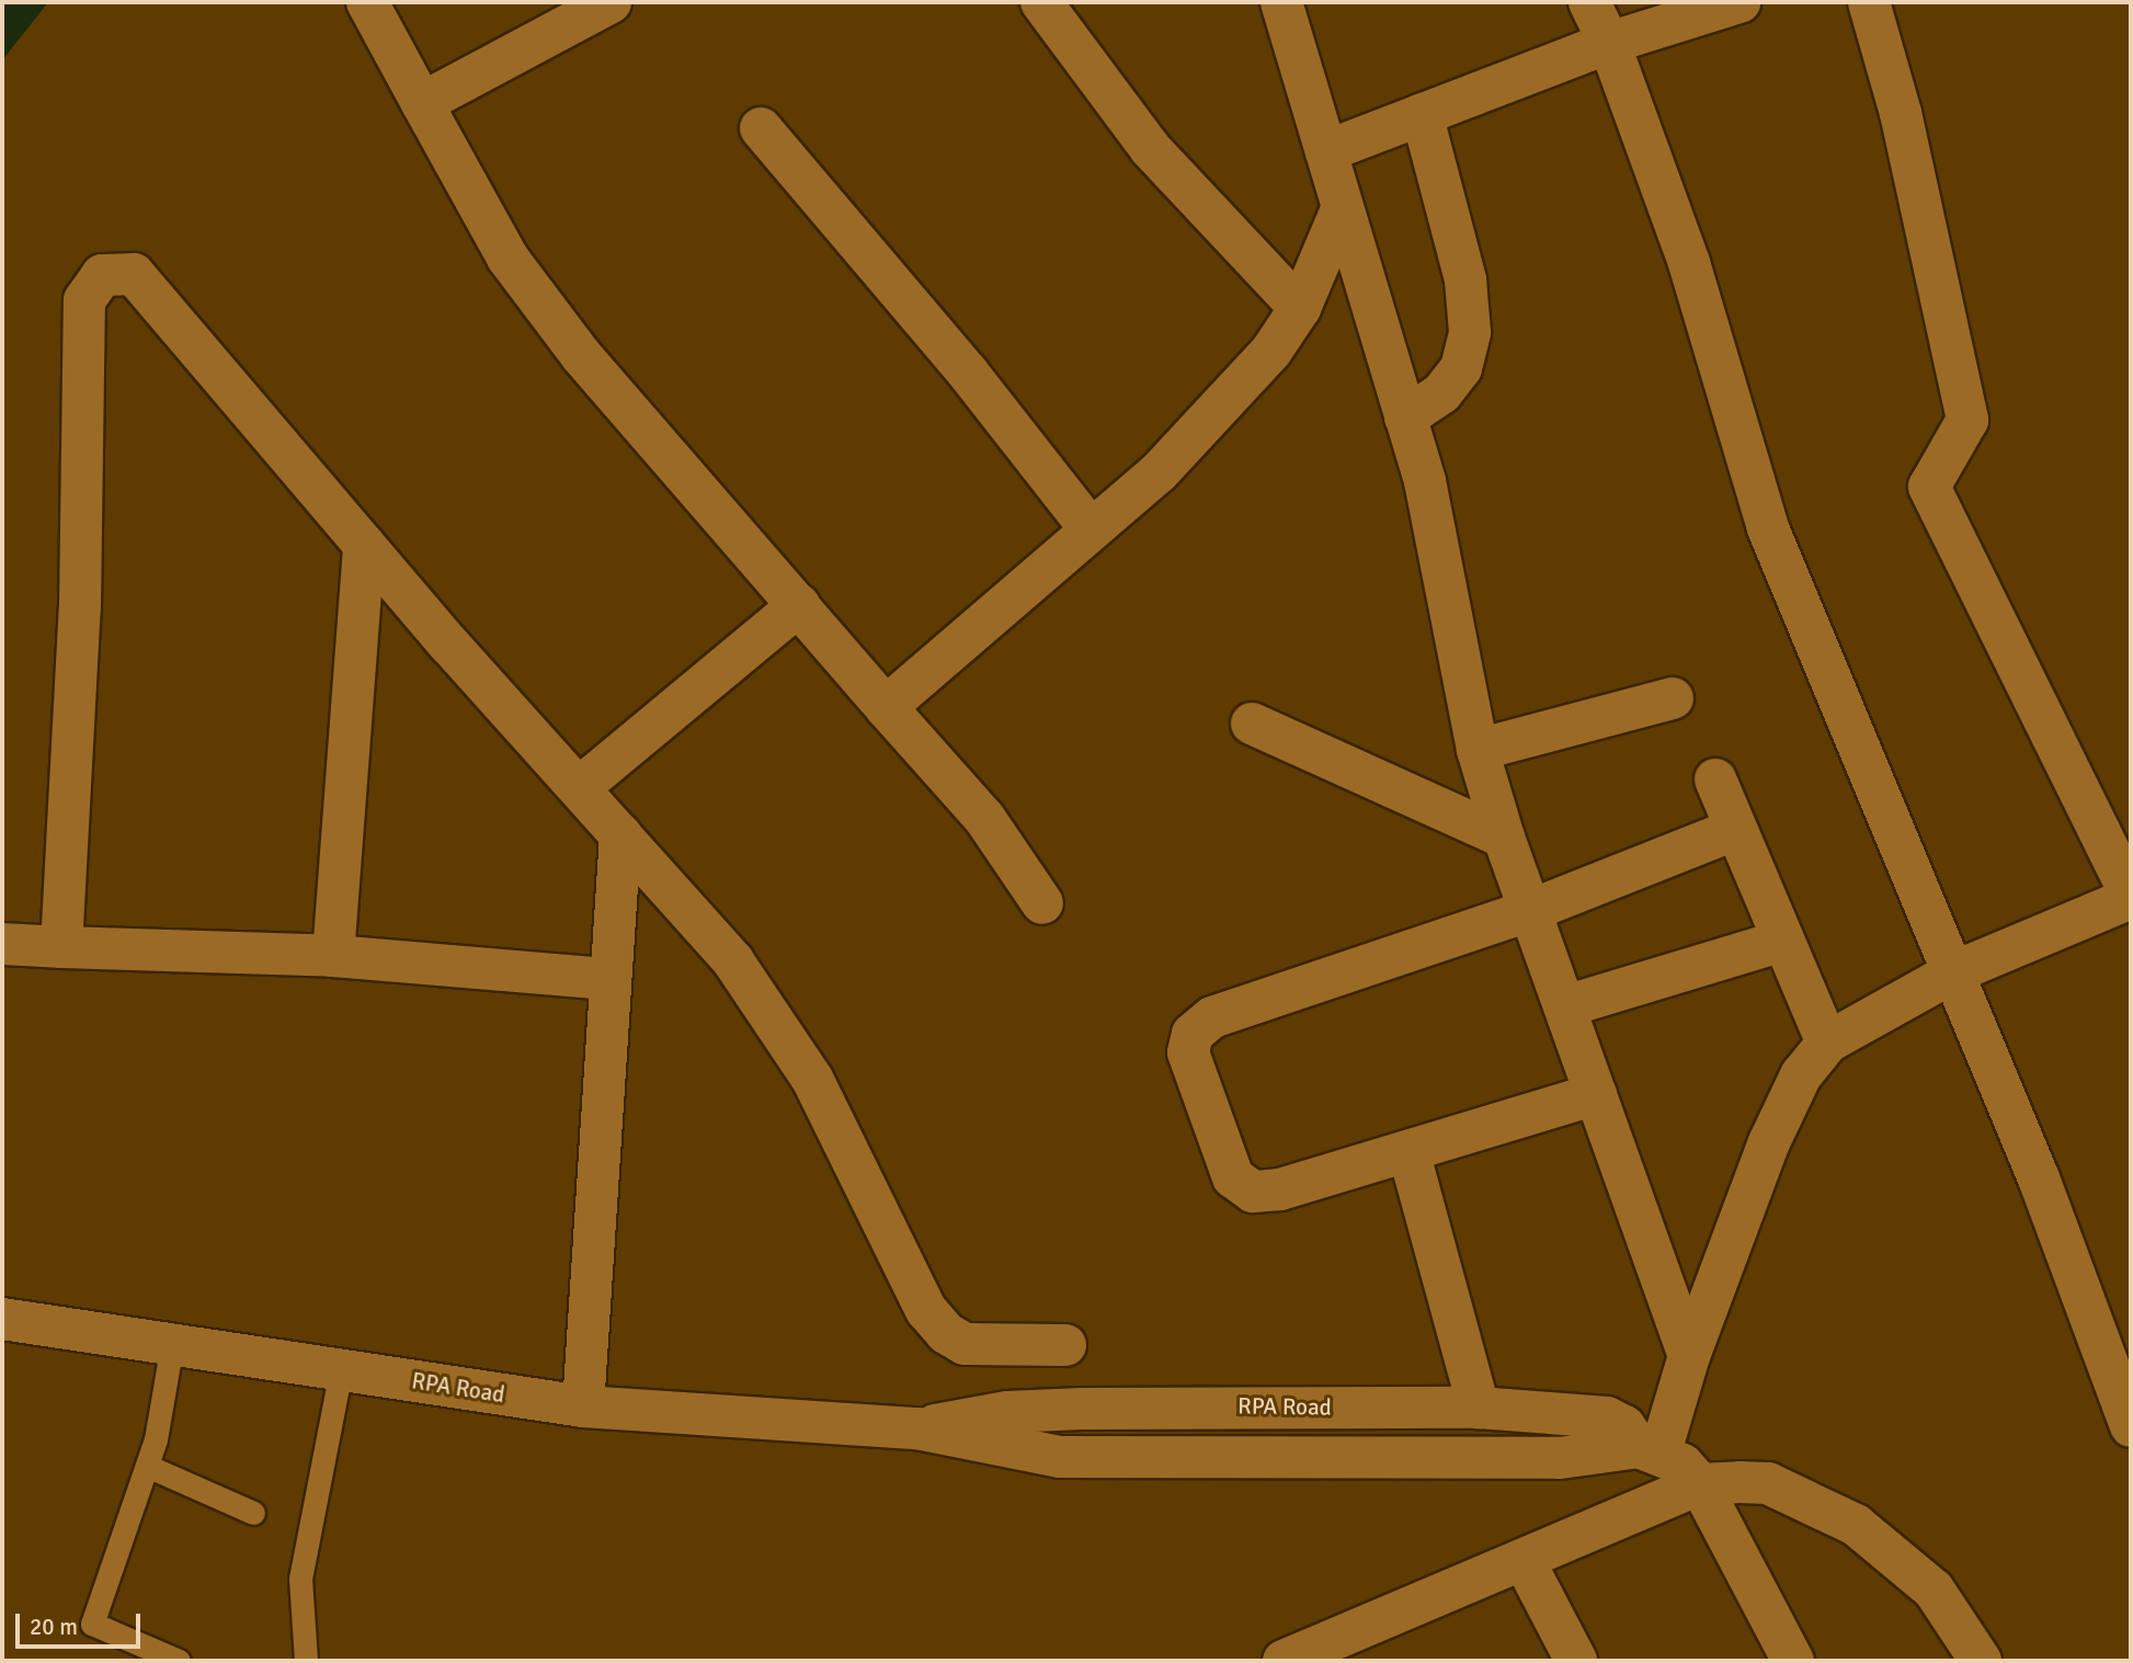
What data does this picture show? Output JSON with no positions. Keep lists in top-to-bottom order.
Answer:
{
  "streets": {
    "street": ["RPA Road"]
  },
  "scale_bar": "20 m"
}
